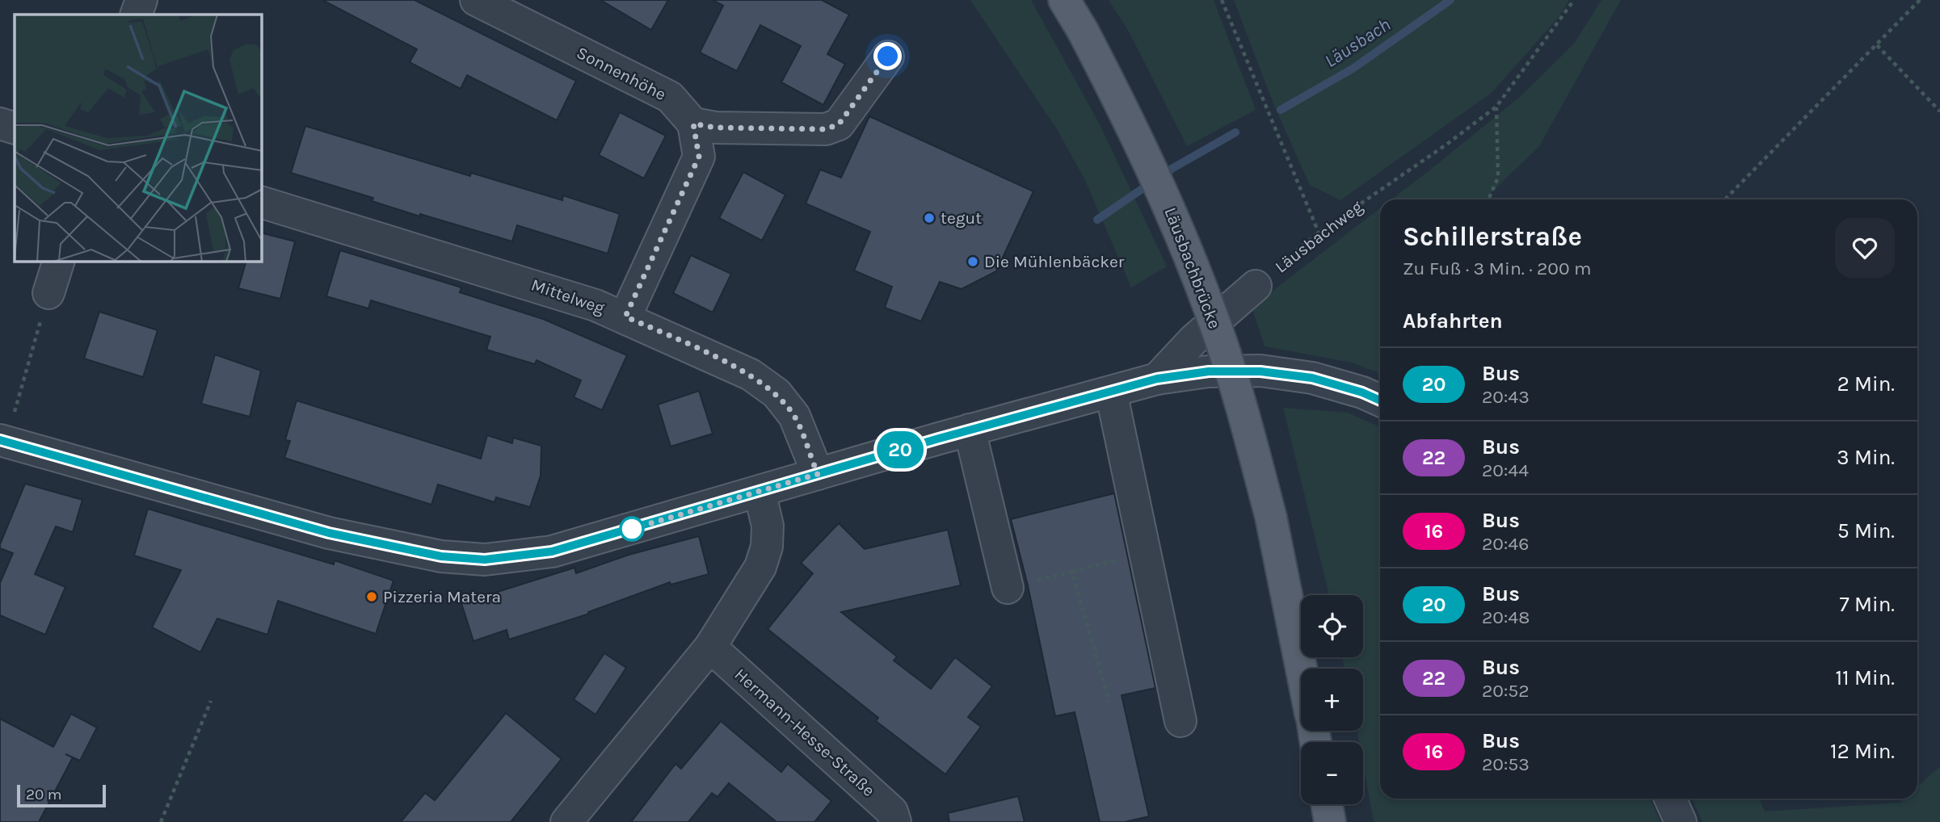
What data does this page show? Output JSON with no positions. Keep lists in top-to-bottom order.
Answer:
{
  "streets": {
    "main road": ["Läusbachbrücke"],
    "street": ["Sonnenhöhe", "Mittelweg", "Hermann-Hesse-Straße"],
    "path": ["Läusbachweg"]
  },
  "water": ["Läusbach"],
  "places": ["tegut", "Die Mühlenbäcker", "Pizzeria Matera"],
  "lines": ["bus line 20"],
  "scale_bar": "20 m",
  "page": {
    "on_map": "20",
    "heading": [
      ["Schillerstraße", "Zu Fuß · 3 Min. · 200 m"],
      "Abfahrten"
    ],
    "list": [
      {
        "mark": "20",
        "name": "Bus",
        "note": "20:43",
        "value": "2 Min."
      },
      {
        "mark": "22",
        "name": "Bus",
        "note": "20:44",
        "value": "3 Min."
      },
      {
        "mark": "16",
        "name": "Bus",
        "note": "20:46",
        "value": "5 Min."
      },
      {
        "mark": "20",
        "name": "Bus",
        "note": "20:48",
        "value": "7 Min."
      },
      {
        "mark": "22",
        "name": "Bus",
        "note": "20:52",
        "value": "11 Min."
      },
      {
        "mark": "16",
        "name": "Bus",
        "note": "20:53",
        "value": "12 Min."
      }
    ],
    "map_buttons": ["+", "−"],
    "scale": "20 m"
  }
}
